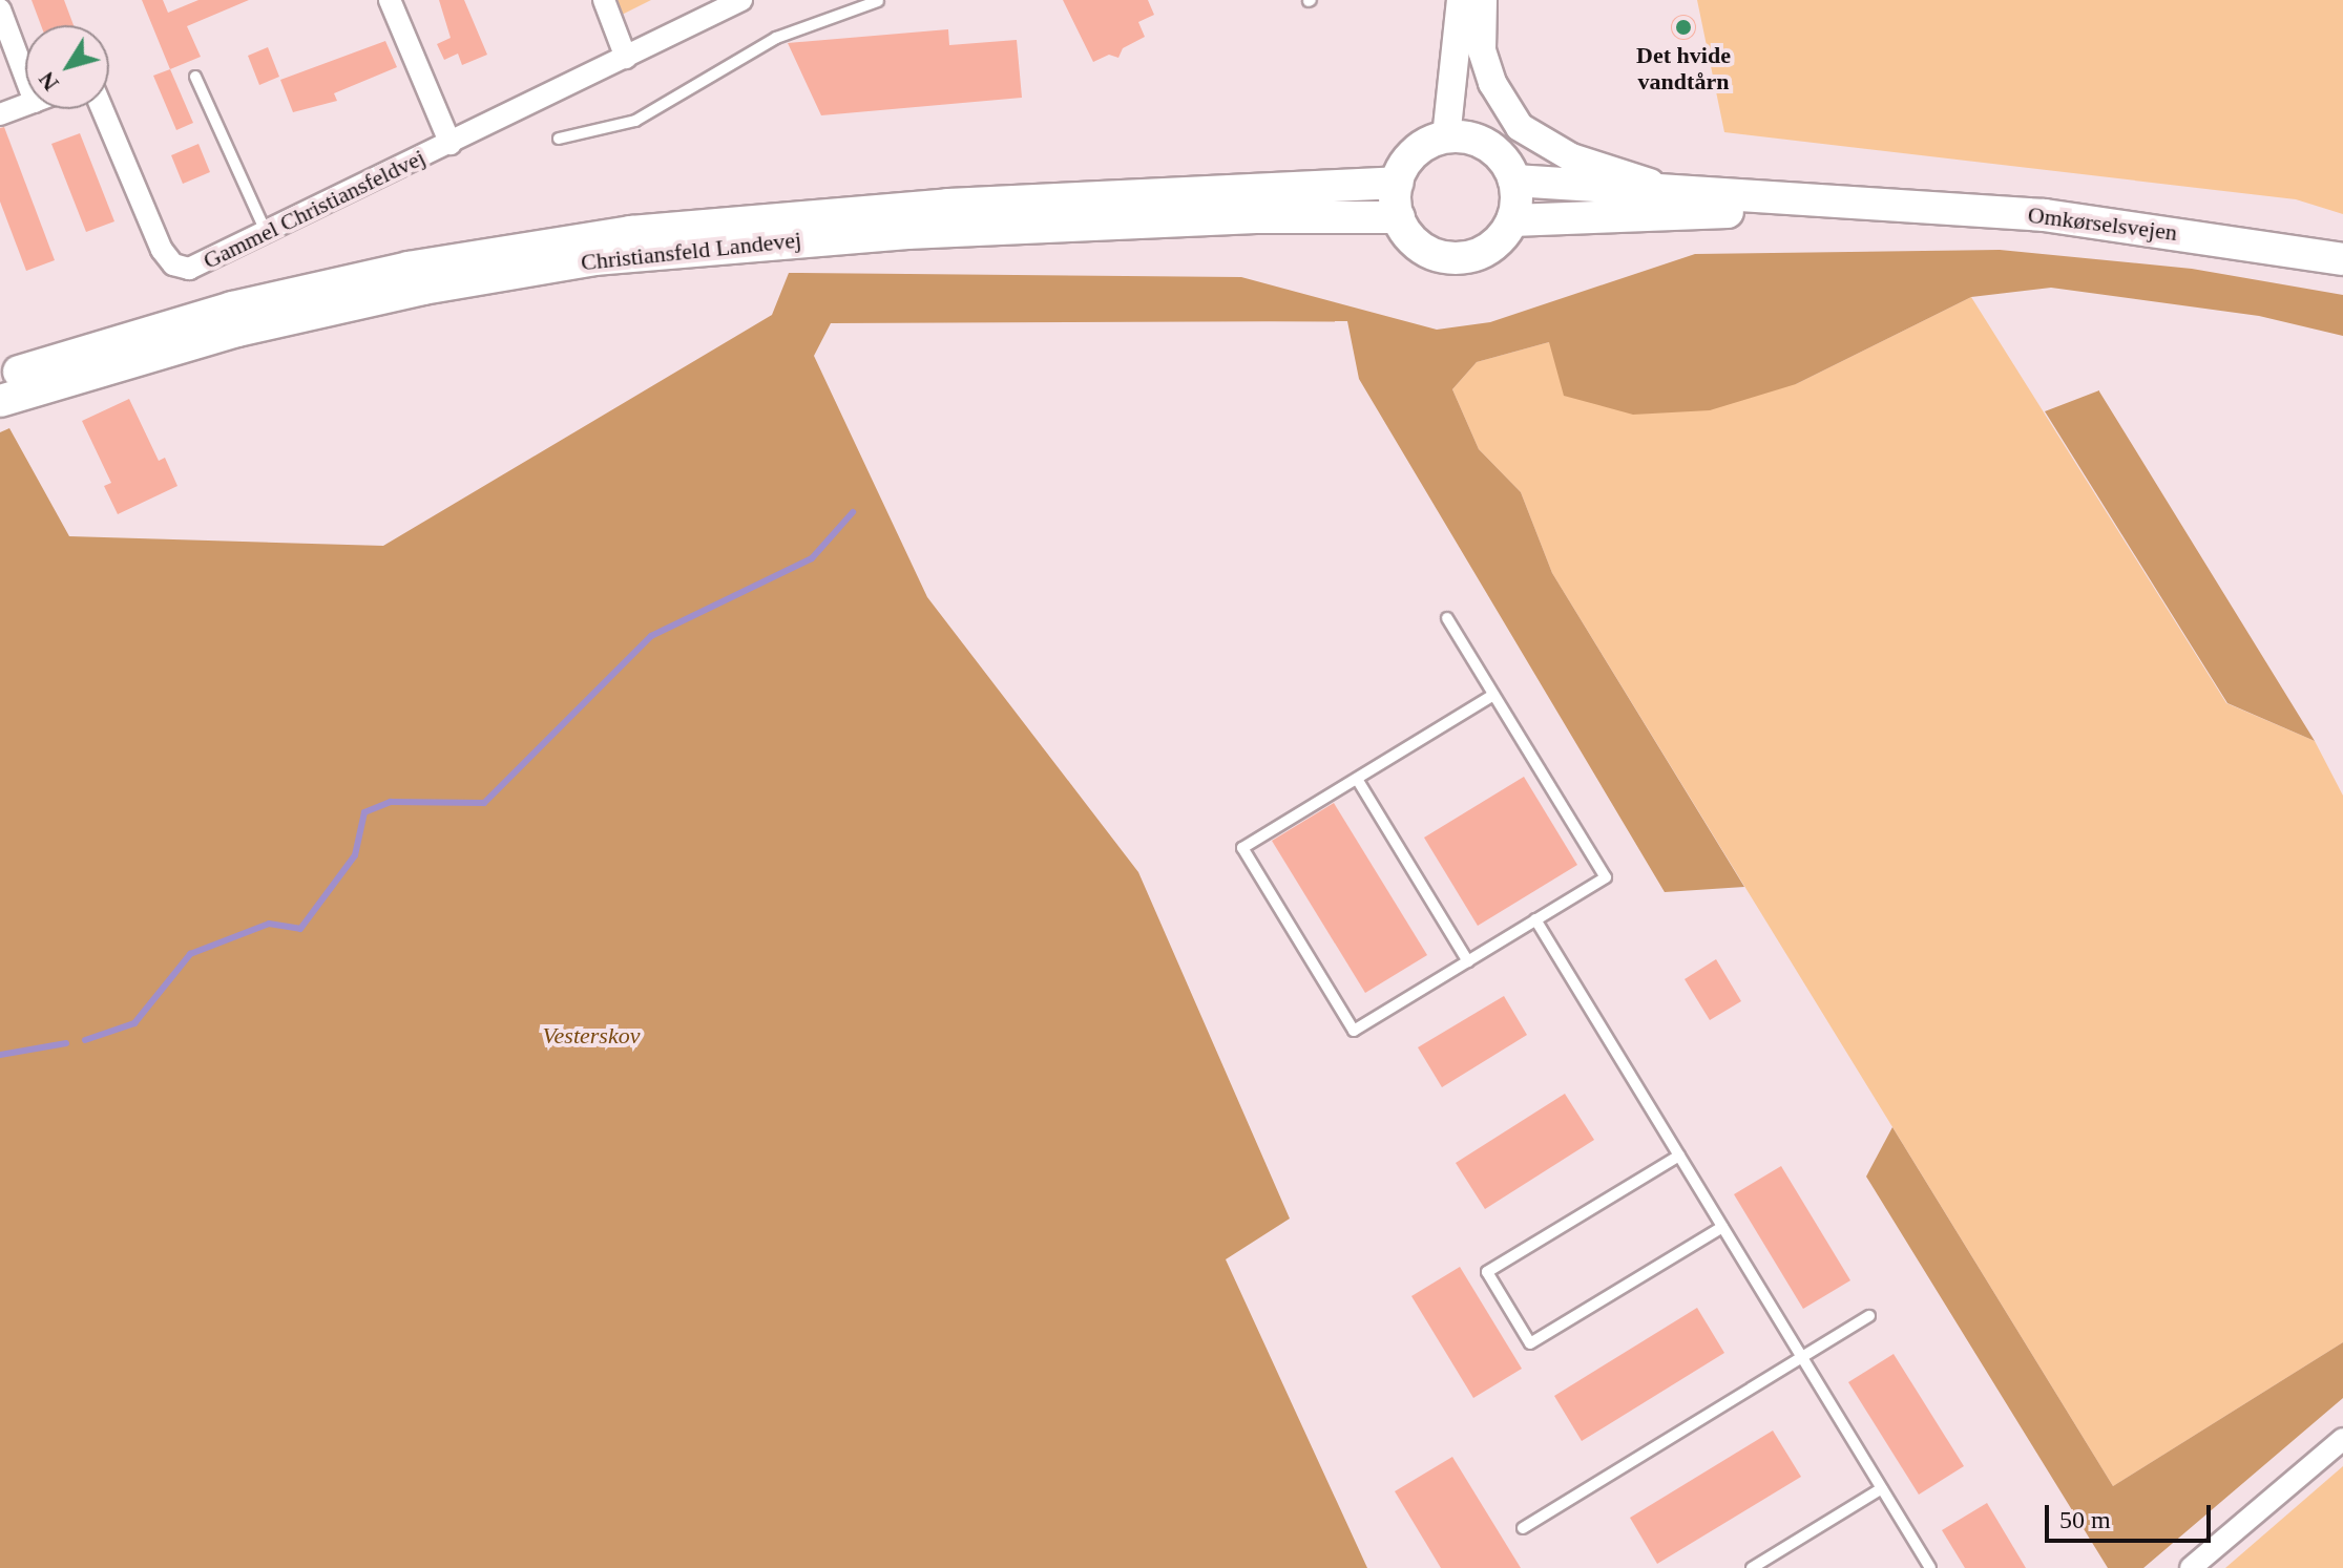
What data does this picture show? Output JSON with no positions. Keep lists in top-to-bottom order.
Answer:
{
  "streets": {
    "main road": ["Omkørselsvejen", "Christiansfeld Landevej"],
    "street": ["Gammel Christiansfeldvej"]
  },
  "crossings": [
    ["Omkørselsvejen", "Christiansfeld Landevej"]
  ],
  "parks": ["Vesterskov"],
  "places": ["Det hvide vandtårn"],
  "scale_bar": "50 m",
  "north": "bottom left"
}
